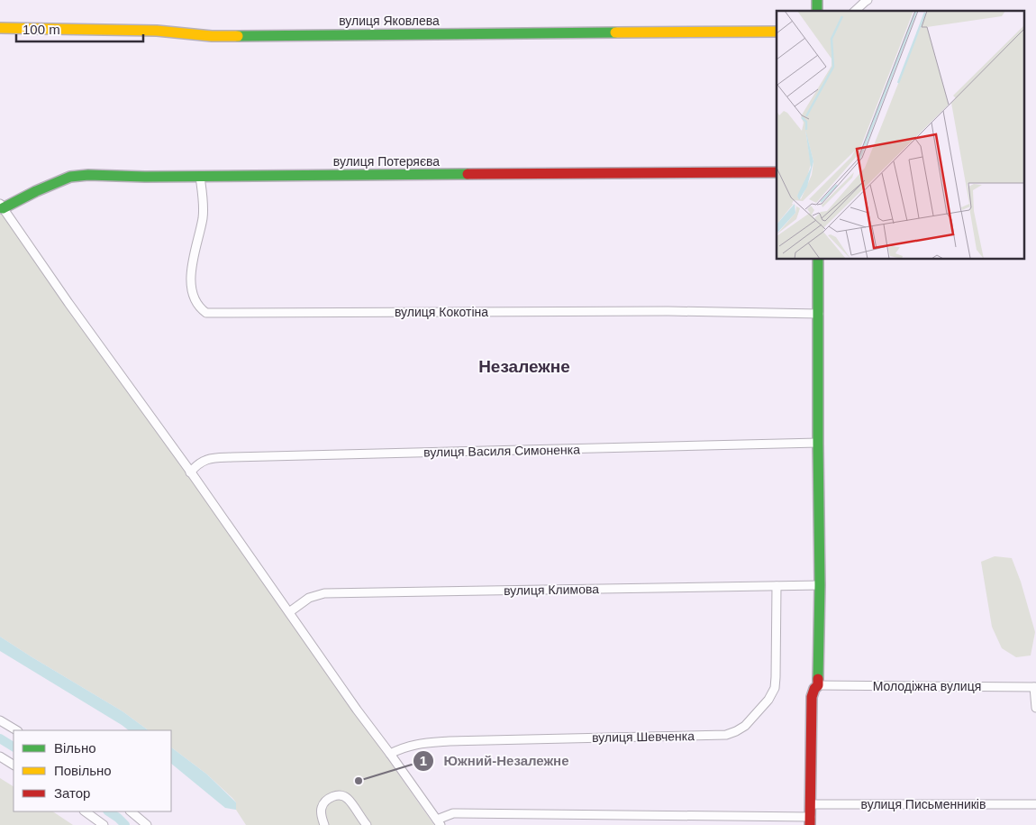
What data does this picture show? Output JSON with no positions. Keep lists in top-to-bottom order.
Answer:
{
  "streets": {
    "street": [
      "вулиця Яковлева",
      "вулиця Потеряєва",
      "вулиця Кокотіна",
      "вулиця Василя Симоненка",
      "вулиця Климова",
      "Молодіжна вулиця",
      "вулиця Шевченка",
      "вулиця Письменників"
    ]
  },
  "crossings": [
    ["вулиця Потеряєва", "вулиця Кокотіна"],
    ["вулиця Климова", "вулиця Шевченка"]
  ],
  "districts": ["Незалежне"],
  "places": ["Южний-Незалежне"],
  "legend": ["Вільно", "Повільно", "Затор"],
  "scale_bar": "100 m"
}
